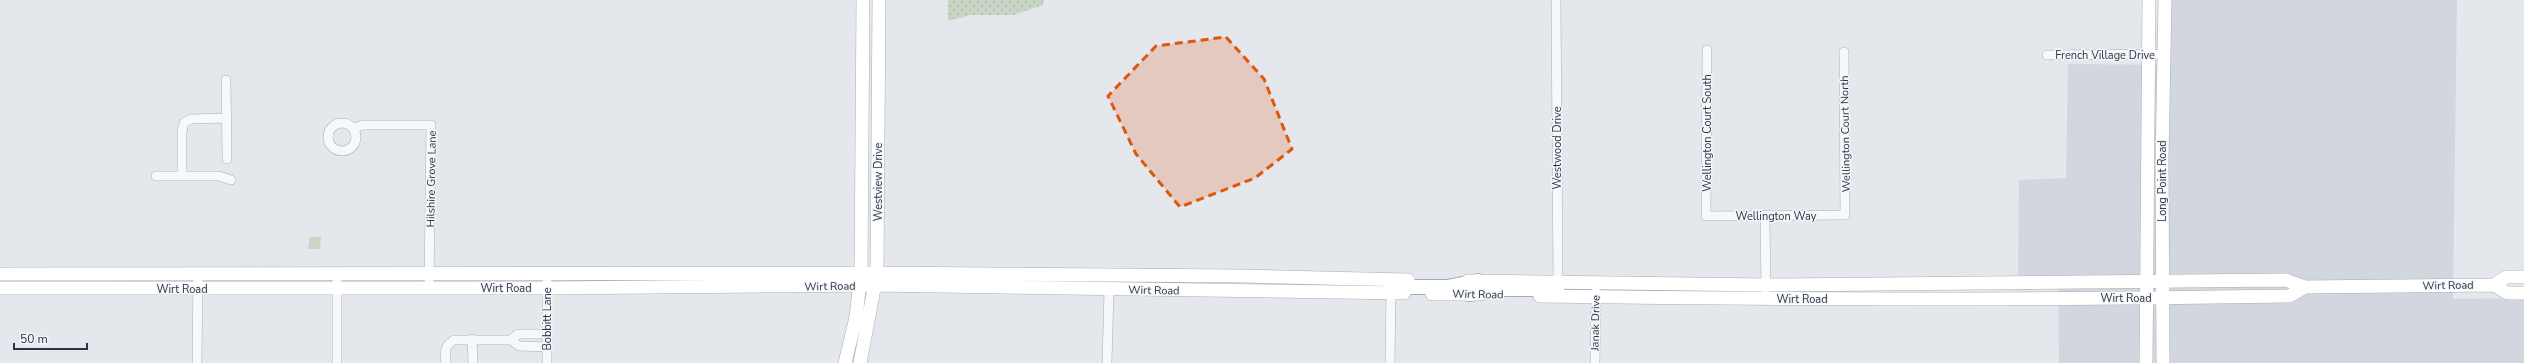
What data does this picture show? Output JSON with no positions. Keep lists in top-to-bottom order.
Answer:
{
  "streets": {
    "main road": ["Long Point Road", "Westview Drive", "Wirt Road"],
    "street": [
      "French Village Drive",
      "Wellington Court South",
      "Wellington Court North",
      "Westwood Drive",
      "Hilshire Grove Lane",
      "Wellington Way",
      "Bobbitt Lane",
      "Janak Drive"
    ]
  },
  "crossings": [
    ["French Village Drive", "Long Point Road"],
    ["Wellington Court South", "Wellington Way"],
    ["Wellington Court North", "Wellington Way"],
    ["Westwood Drive", "Wirt Road"],
    ["Hilshire Grove Lane", "Wirt Road"],
    ["Long Point Road", "Wirt Road"],
    ["Westview Drive", "Wirt Road"],
    ["Wirt Road", "Bobbitt Lane"],
    ["Wirt Road", "Janak Drive"]
  ],
  "scale_bar": "50 m"
}
